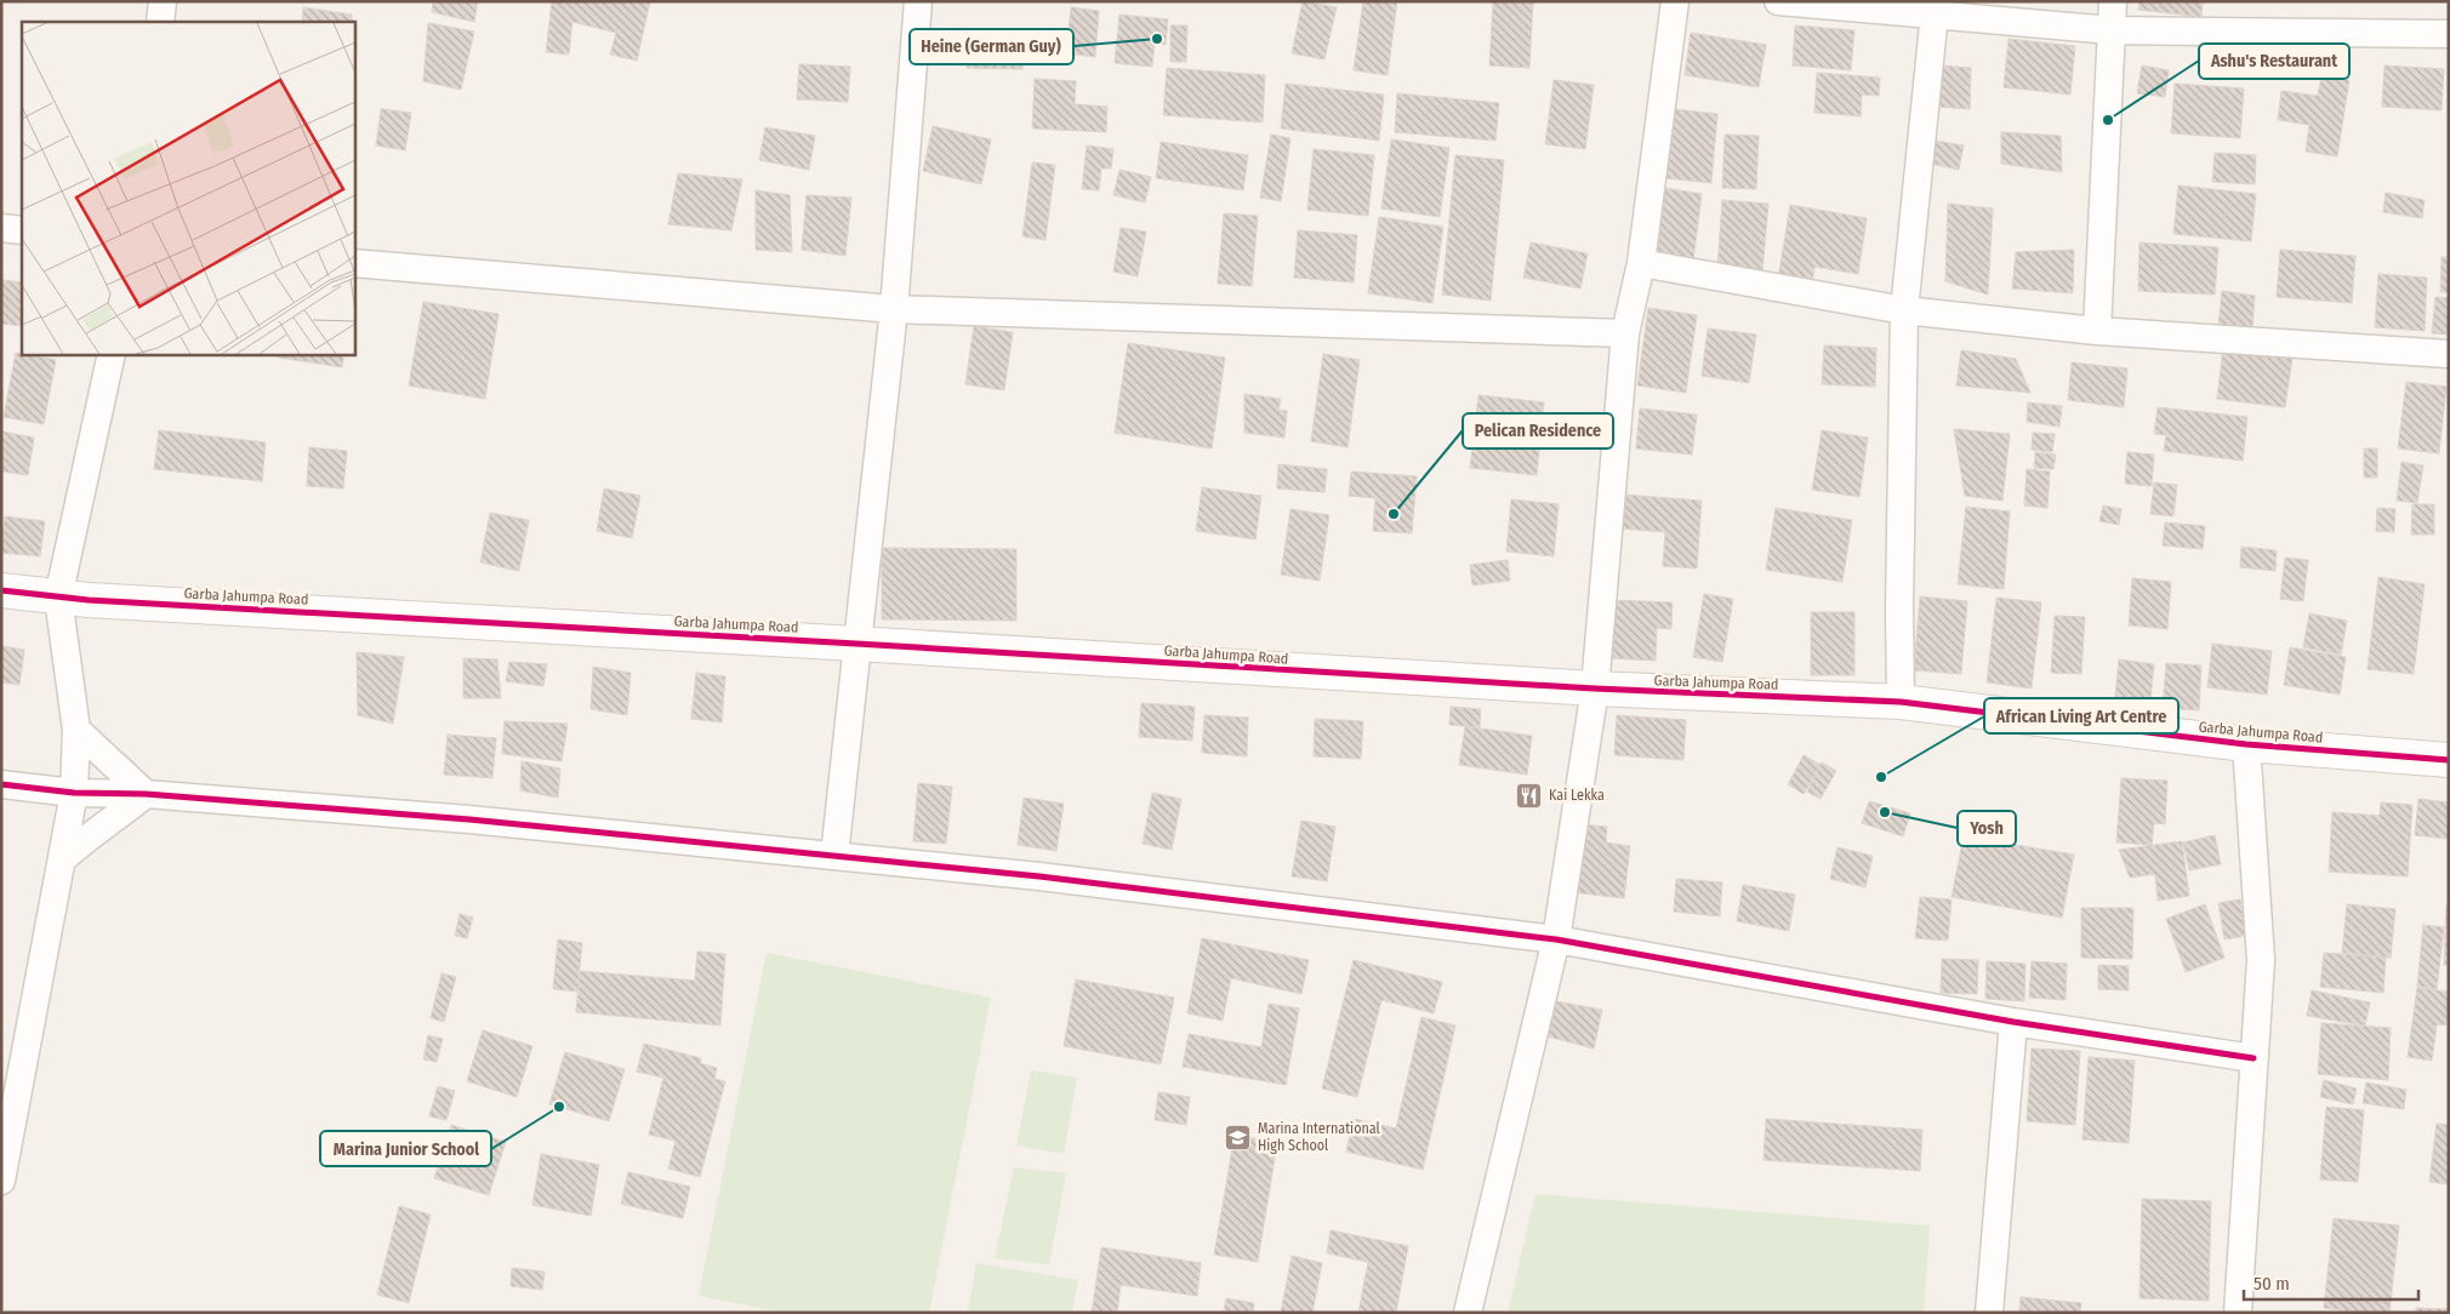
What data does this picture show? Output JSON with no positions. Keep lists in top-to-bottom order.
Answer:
{
  "streets": {
    "street": ["Garba Jahumpa Road"]
  },
  "places": {
    "other": [
      "Heine (German Guy)",
      "Ashu's Restaurant",
      "Pelican Residence",
      "African Living Art Centre",
      "Yosh",
      "Marina Junior School"
    ],
    "restaurant": ["Kai Lekka"],
    "school or university": ["Marina International High School"]
  },
  "scale_bar": "50 m"
}
